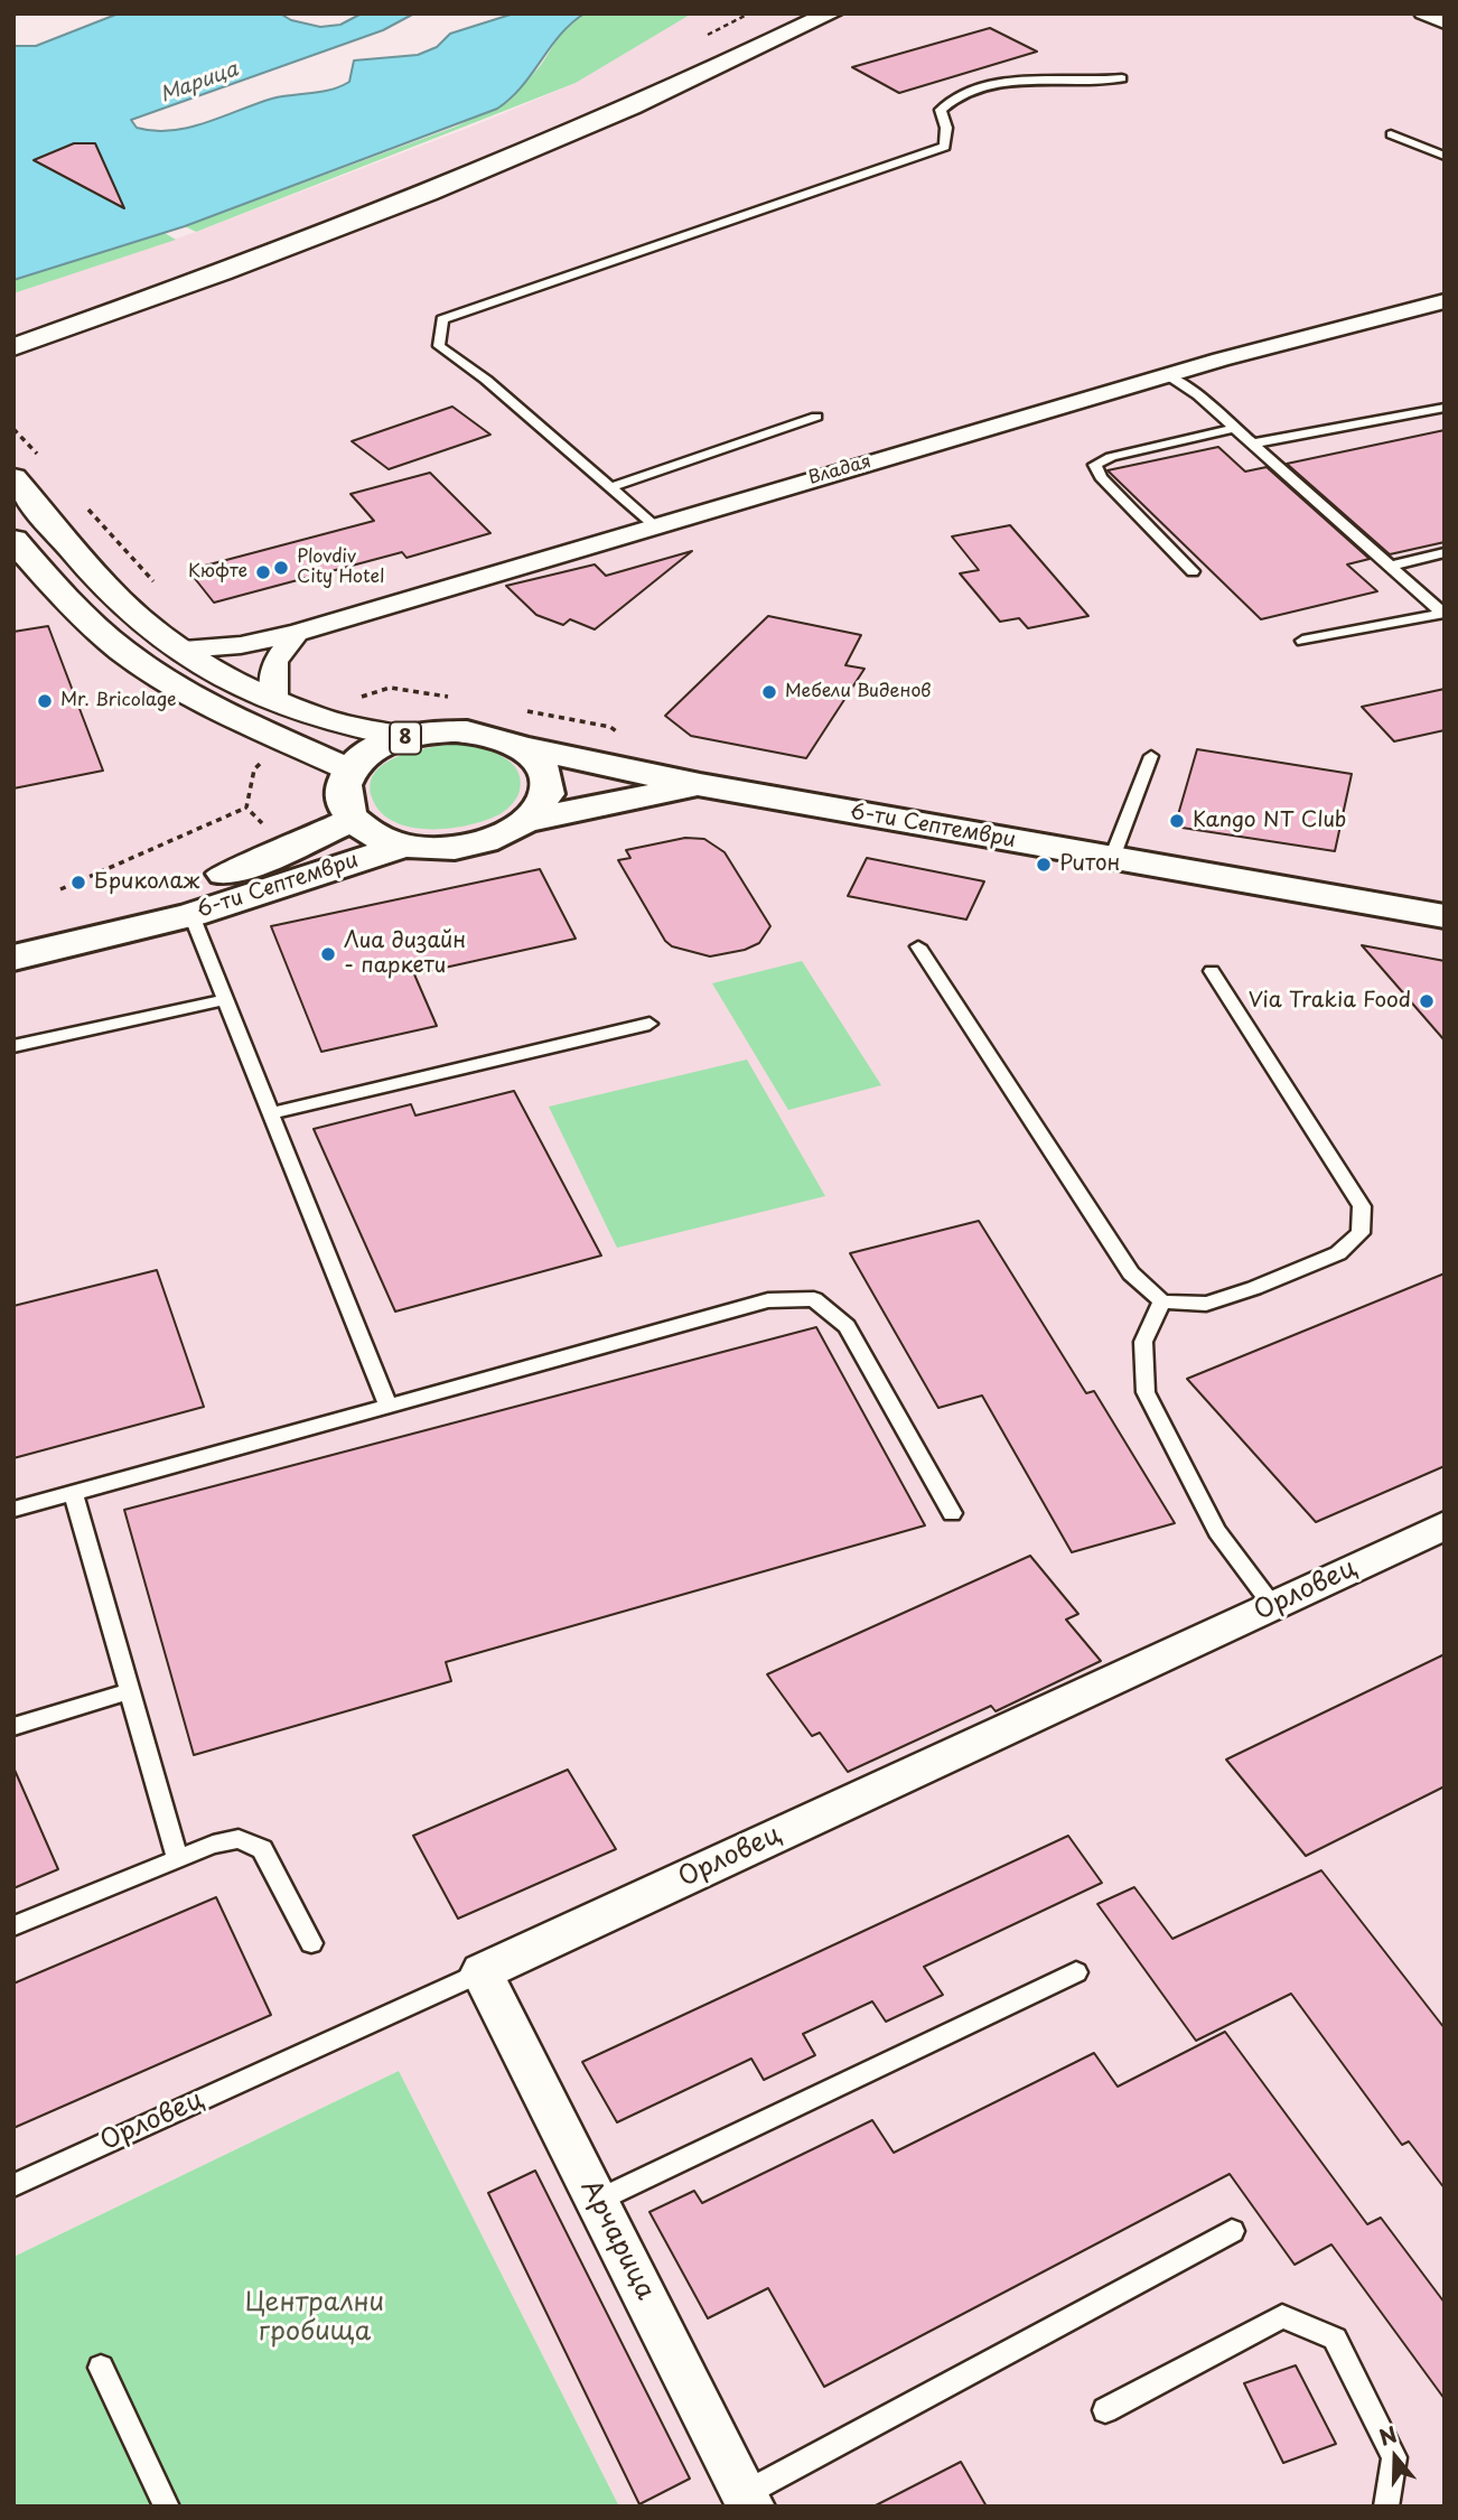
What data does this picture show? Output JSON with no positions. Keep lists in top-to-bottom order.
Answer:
{
  "streets": {
    "main road": ["8", "6-ти Септември"],
    "street": ["Владая", "Орловец", "Арчарица"]
  },
  "crossings": [
    ["8", "6-ти Септември"],
    ["Орловец", "Арчарица"]
  ],
  "water": ["Марица"],
  "parks": ["Централни гробища"],
  "places": [
    "Plovdiv City Hotel",
    "Кюфте",
    "Мебели Виденов",
    "Mr. Bricolage",
    "Kango NT Club",
    "Ритон",
    "Бриколаж",
    "Лиа дизайн - паркети",
    "Via Trakia Food"
  ],
  "north": "top"
}
